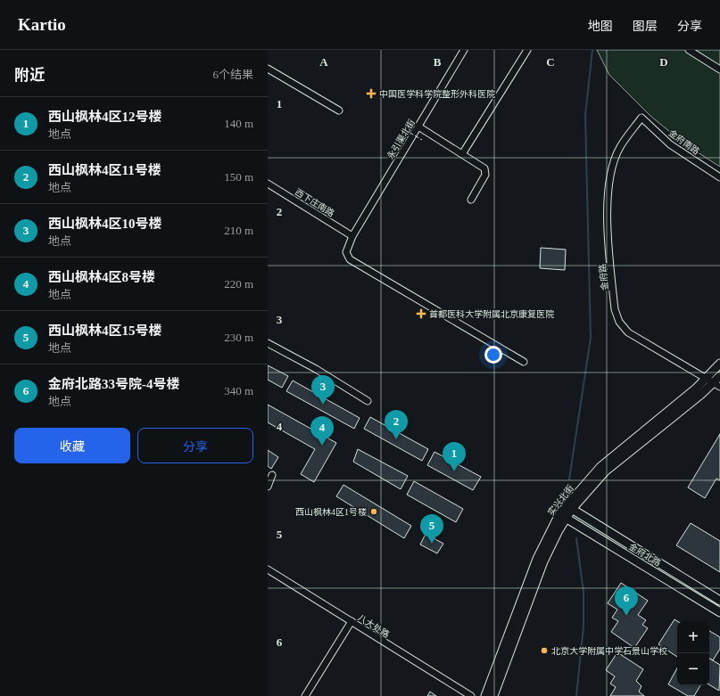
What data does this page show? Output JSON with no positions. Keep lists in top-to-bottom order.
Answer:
{
  "streets": {
    "main road": ["实兴北街", "金府北路"],
    "street": [
      "永引渠北街",
      "金府南路",
      "西下庄南路",
      "金府路",
      "八大处路"
    ]
  },
  "crossings": [
    ["永引渠北街", "西下庄南路"],
    ["金府南路", "金府路"],
    ["金府路", "实兴北街"],
    ["实兴北街", "金府北路"]
  ],
  "places": {
    "health": ["中国医学科学院整形外科医院", "首都医科大学附属北京康复医院"],
    "other": ["西山枫林4区1号楼", "北京大学附属中学石景山学校"]
  },
  "page": {
    "header": "Kartio",
    "nav": ["地图", "图层", "分享"],
    "heading": ["附近", "6个结果"],
    "list": [
      {
        "mark": "1",
        "name": "西山枫林4区12号楼",
        "note": "地点",
        "value": "140 m"
      },
      {
        "mark": "2",
        "name": "西山枫林4区11号楼",
        "note": "地点",
        "value": "150 m"
      },
      {
        "mark": "3",
        "name": "西山枫林4区10号楼",
        "note": "地点",
        "value": "210 m"
      },
      {
        "mark": "4",
        "name": "西山枫林4区8号楼",
        "note": "地点",
        "value": "220 m"
      },
      {
        "mark": "5",
        "name": "西山枫林4区15号楼",
        "note": "地点",
        "value": "230 m"
      },
      {
        "mark": "6",
        "name": "金府北路33号院-4号楼",
        "note": "地点",
        "value": "340 m"
      }
    ],
    "pins": [
      "3",
      "2",
      "4",
      "1",
      "5",
      "6"
    ],
    "buttons": ["收藏", "分享"],
    "map_buttons": ["+", "−"]
  },
  "grid": {
    "columns": [
      "A",
      "B",
      "C",
      "D"
    ],
    "rows": [
      "1",
      "2",
      "3",
      "4",
      "5",
      "6"
    ]
  }
}
